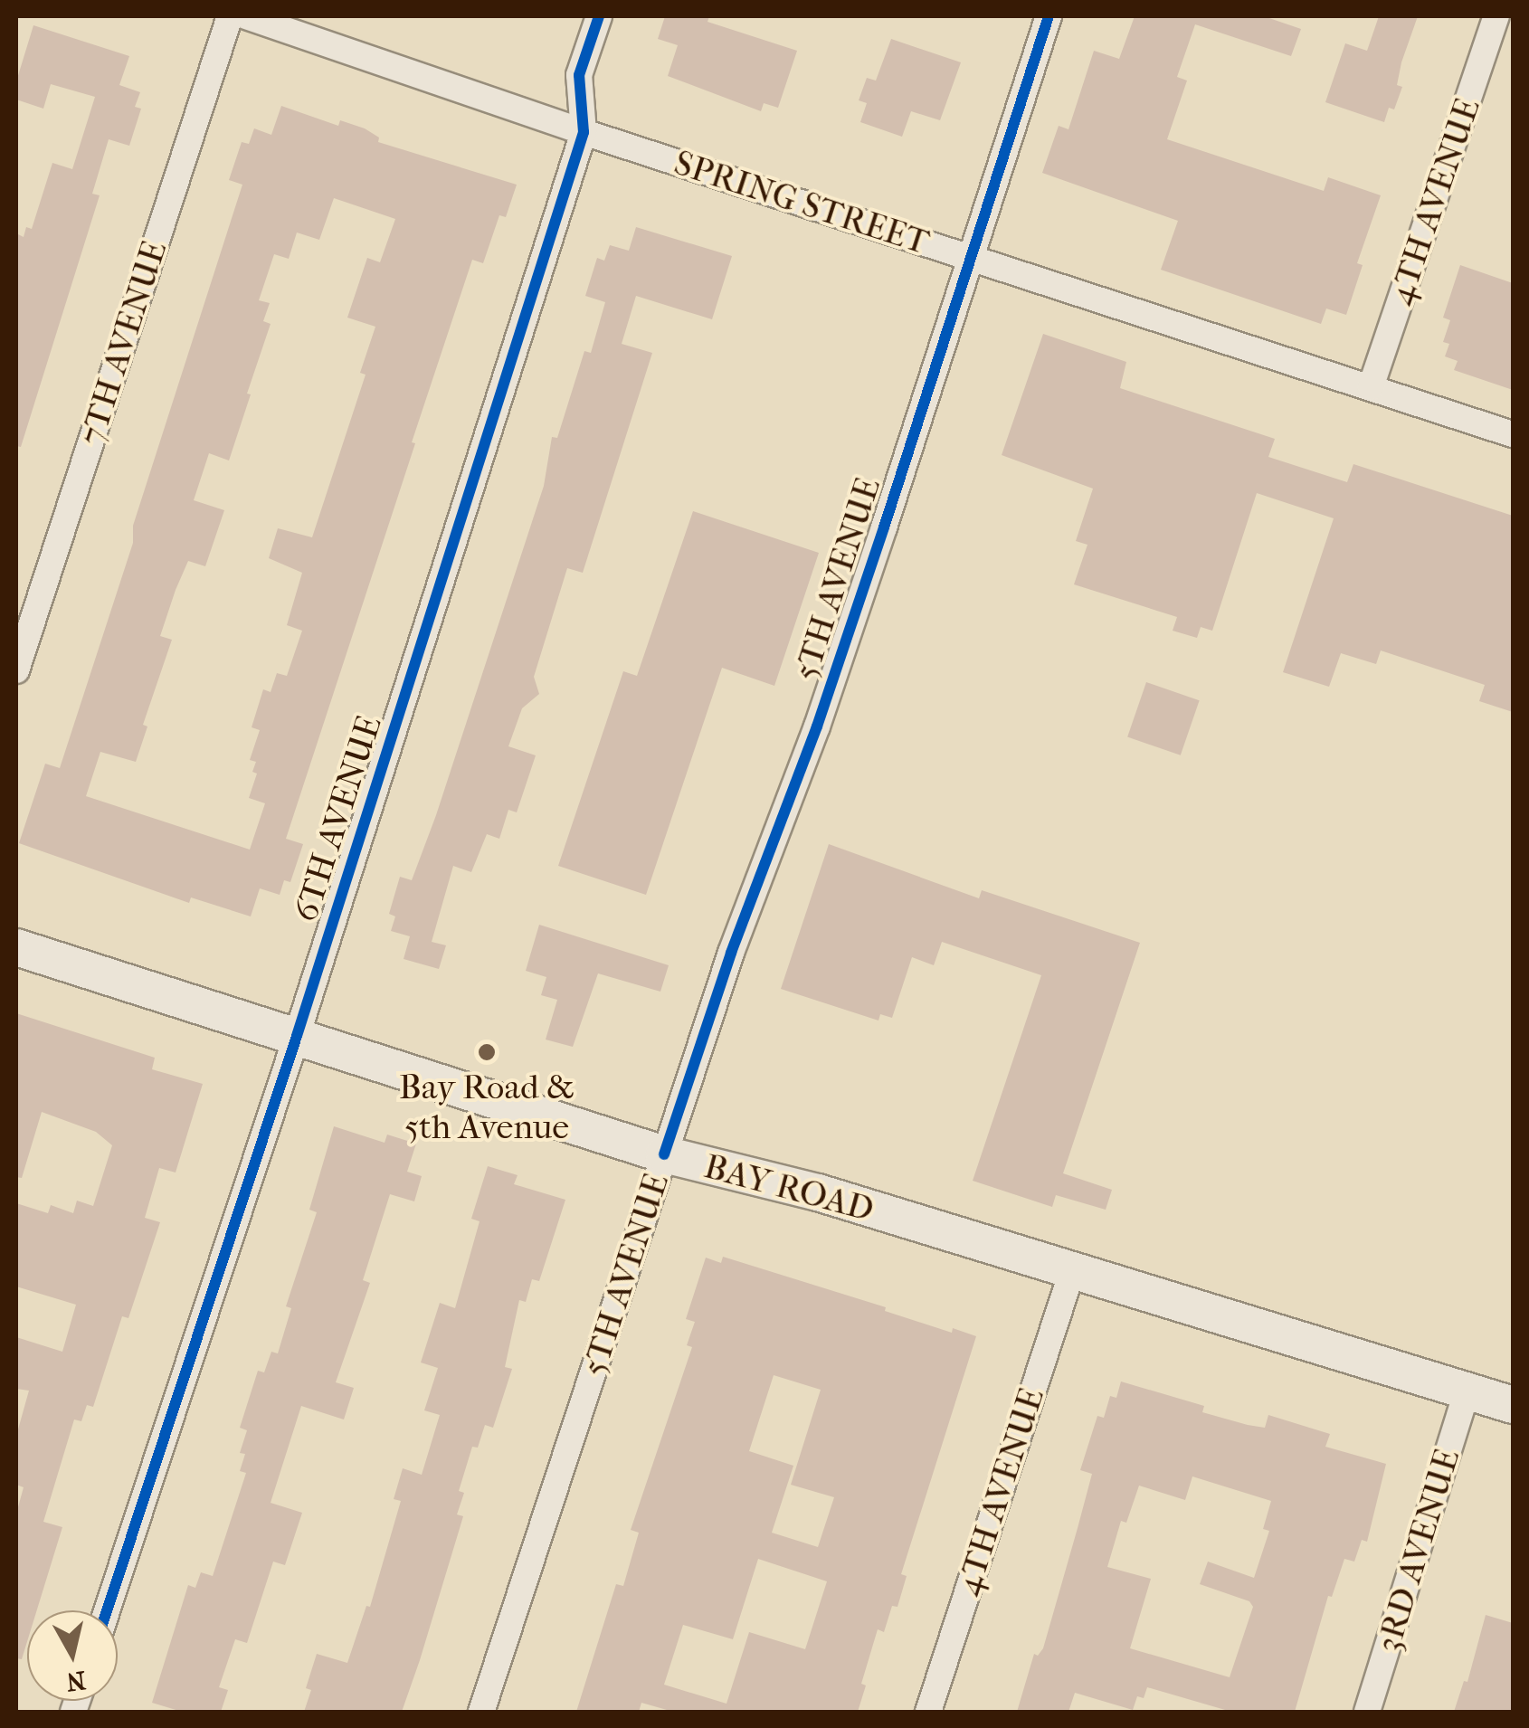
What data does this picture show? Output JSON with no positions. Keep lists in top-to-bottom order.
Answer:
{
  "streets": {
    "street": [
      "4TH AVENUE",
      "SPRING STREET",
      "7TH AVENUE",
      "5TH AVENUE",
      "6TH AVENUE",
      "BAY ROAD",
      "3RD AVENUE"
    ]
  },
  "crossings": [
    ["4TH AVENUE", "SPRING STREET"],
    ["4TH AVENUE", "BAY ROAD"],
    ["SPRING STREET", "5TH AVENUE"],
    ["SPRING STREET", "6TH AVENUE"],
    ["5TH AVENUE", "BAY ROAD"],
    ["6TH AVENUE", "BAY ROAD"],
    ["BAY ROAD", "3RD AVENUE"]
  ],
  "places": ["Bay Road & 5th Avenue"],
  "north": "bottom"
}
